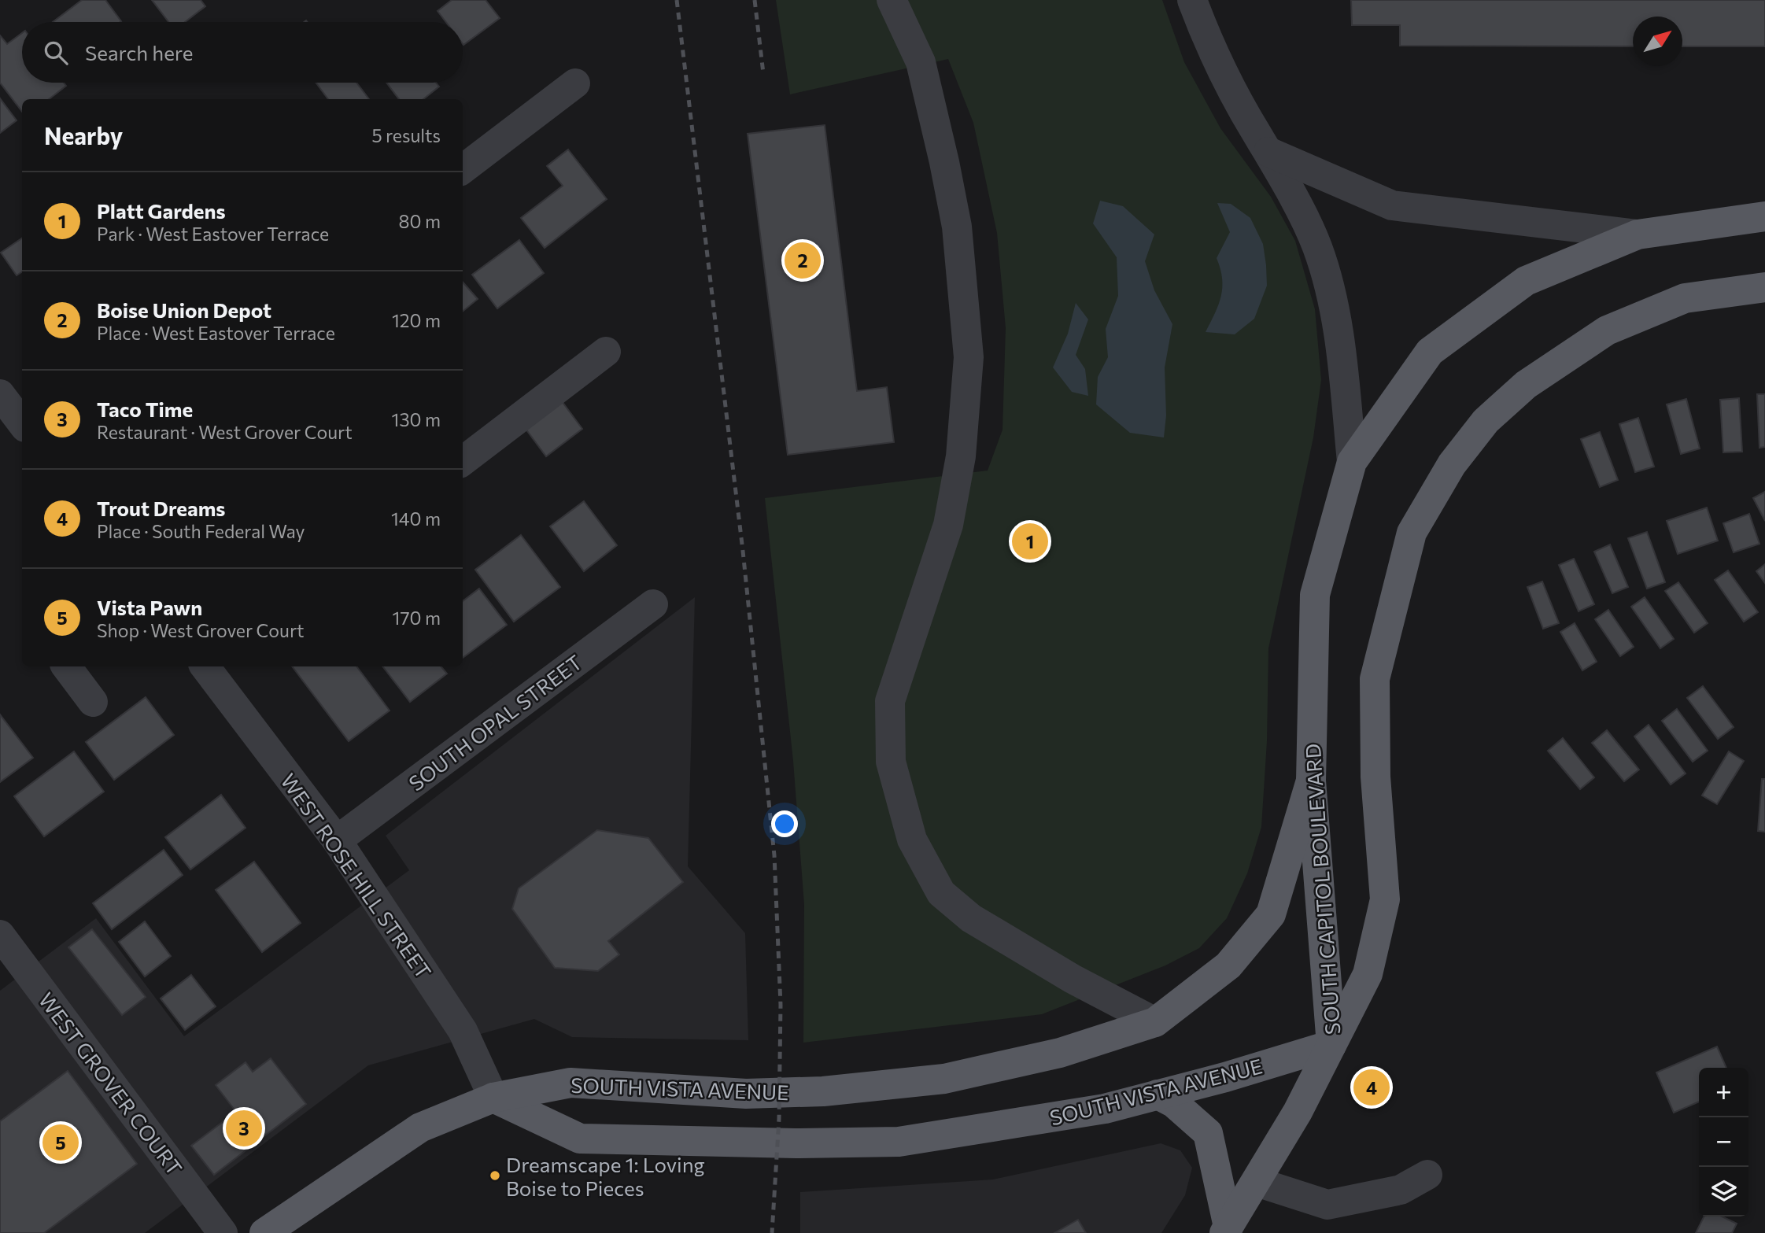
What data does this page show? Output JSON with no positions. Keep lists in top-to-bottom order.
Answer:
{
  "streets": {
    "main road": ["SOUTH CAPITOL BOULEVARD", "SOUTH VISTA AVENUE"],
    "street": ["SOUTH OPAL STREET", "WEST ROSE HILL STREET", "WEST GROVER COURT"]
  },
  "crossings": [
    ["SOUTH OPAL STREET", "WEST ROSE HILL STREET"],
    ["WEST ROSE HILL STREET", "SOUTH VISTA AVENUE"],
    ["SOUTH CAPITOL BOULEVARD", "SOUTH VISTA AVENUE"]
  ],
  "places": ["Dreamscape 1: Loving Boise to Pieces"],
  "north": "top right",
  "page": {
    "search": "Search here",
    "heading": ["Nearby", "5 results"],
    "list": [
      {
        "mark": "1",
        "name": "Platt Gardens",
        "note": "Park · West Eastover Terrace",
        "value": "80 m"
      },
      {
        "mark": "2",
        "name": "Boise Union Depot",
        "note": "Place · West Eastover Terrace",
        "value": "120 m"
      },
      {
        "mark": "3",
        "name": "Taco Time",
        "note": "Restaurant · West Grover Court",
        "value": "130 m"
      },
      {
        "mark": "4",
        "name": "Trout Dreams",
        "note": "Place · South Federal Way",
        "value": "140 m"
      },
      {
        "mark": "5",
        "name": "Vista Pawn",
        "note": "Shop · West Grover Court",
        "value": "170 m"
      }
    ],
    "pins": [
      "2",
      "1",
      "4",
      "3",
      "5"
    ],
    "map_buttons": ["+", "−"]
  }
}
